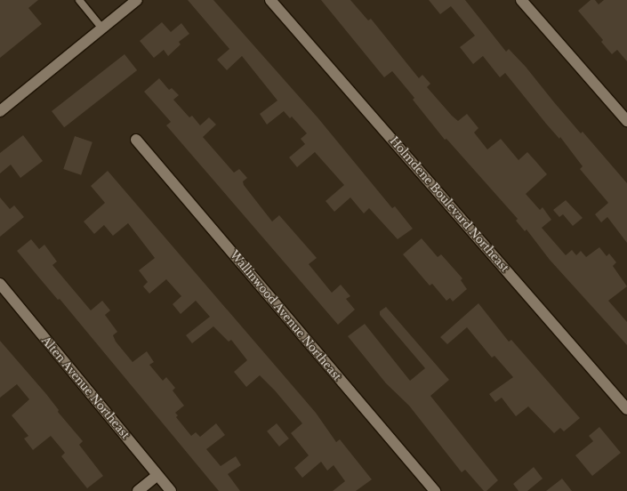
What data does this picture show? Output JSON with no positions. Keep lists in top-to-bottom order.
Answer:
{
  "streets": {
    "street": ["Holmdene Boulevard Northeast", "Wallinwood Avenue Northeast", "Alten Avenue Northeast"]
  }
}
